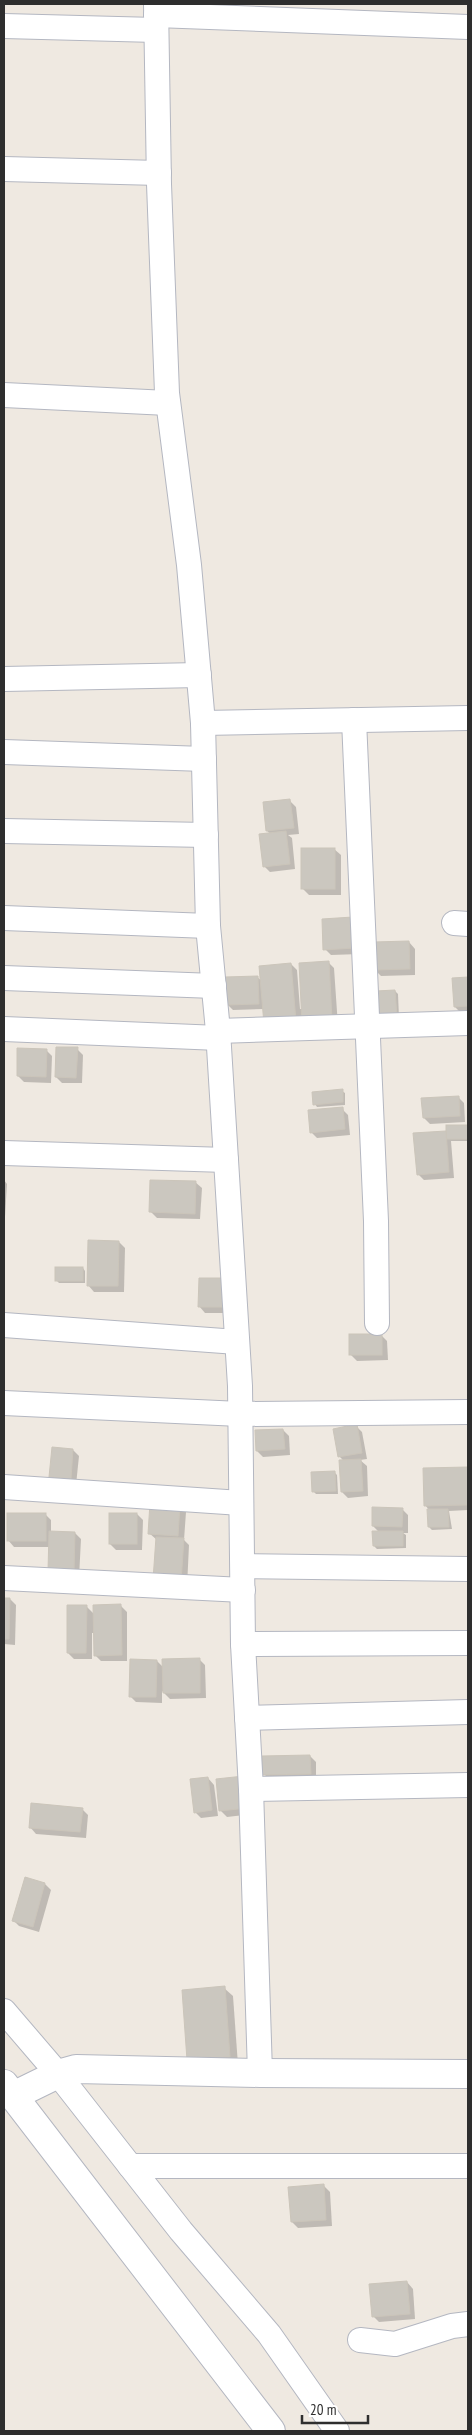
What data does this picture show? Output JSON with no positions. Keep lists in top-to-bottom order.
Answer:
{
  "scale_bar": "20 m"
}
